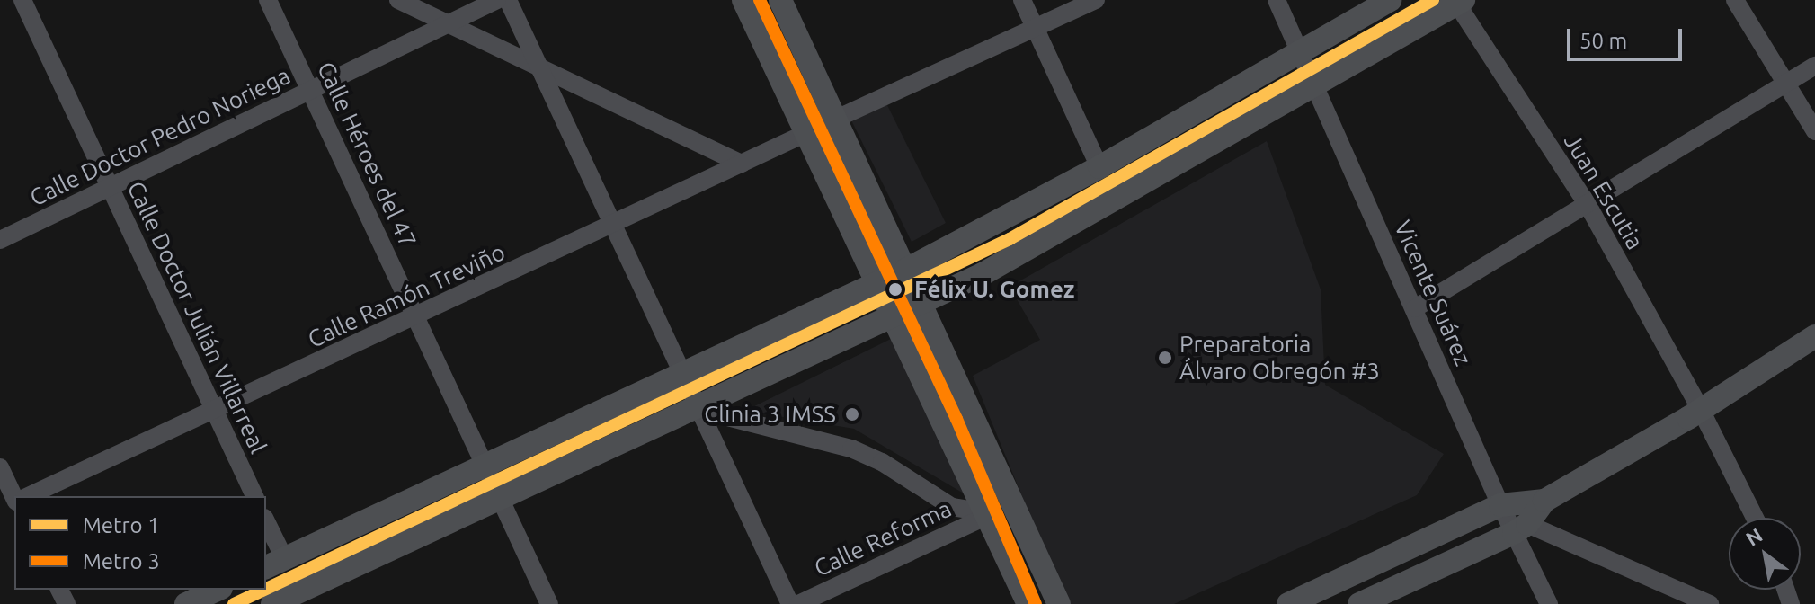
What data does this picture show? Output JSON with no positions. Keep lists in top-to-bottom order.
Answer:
{
  "streets": {
    "street": [
      "Calle Doctor Pedro Noriega",
      "Calle Héroes del 47",
      "Juan Escutia",
      "Vicente Suárez",
      "Calle Ramón Treviño",
      "Calle Doctor Julián Villarreal",
      "Calle Reforma"
    ]
  },
  "crossings": [
    ["Calle Doctor Pedro Noriega", "Calle Héroes del 47"],
    ["Calle Doctor Pedro Noriega", "Calle Doctor Julián Villarreal"],
    ["Calle Héroes del 47", "Calle Ramón Treviño"],
    ["Calle Ramón Treviño", "Calle Doctor Julián Villarreal"]
  ],
  "places": ["Félix U. Gomez", "Preparatoria Álvaro Obregón #3", "Clinia 3 IMSS"],
  "lines": ["metro line 1", "metro line 3"],
  "legend": ["Metro 1", "Metro 3"],
  "scale_bar": "50 m",
  "north": "top left"
}
